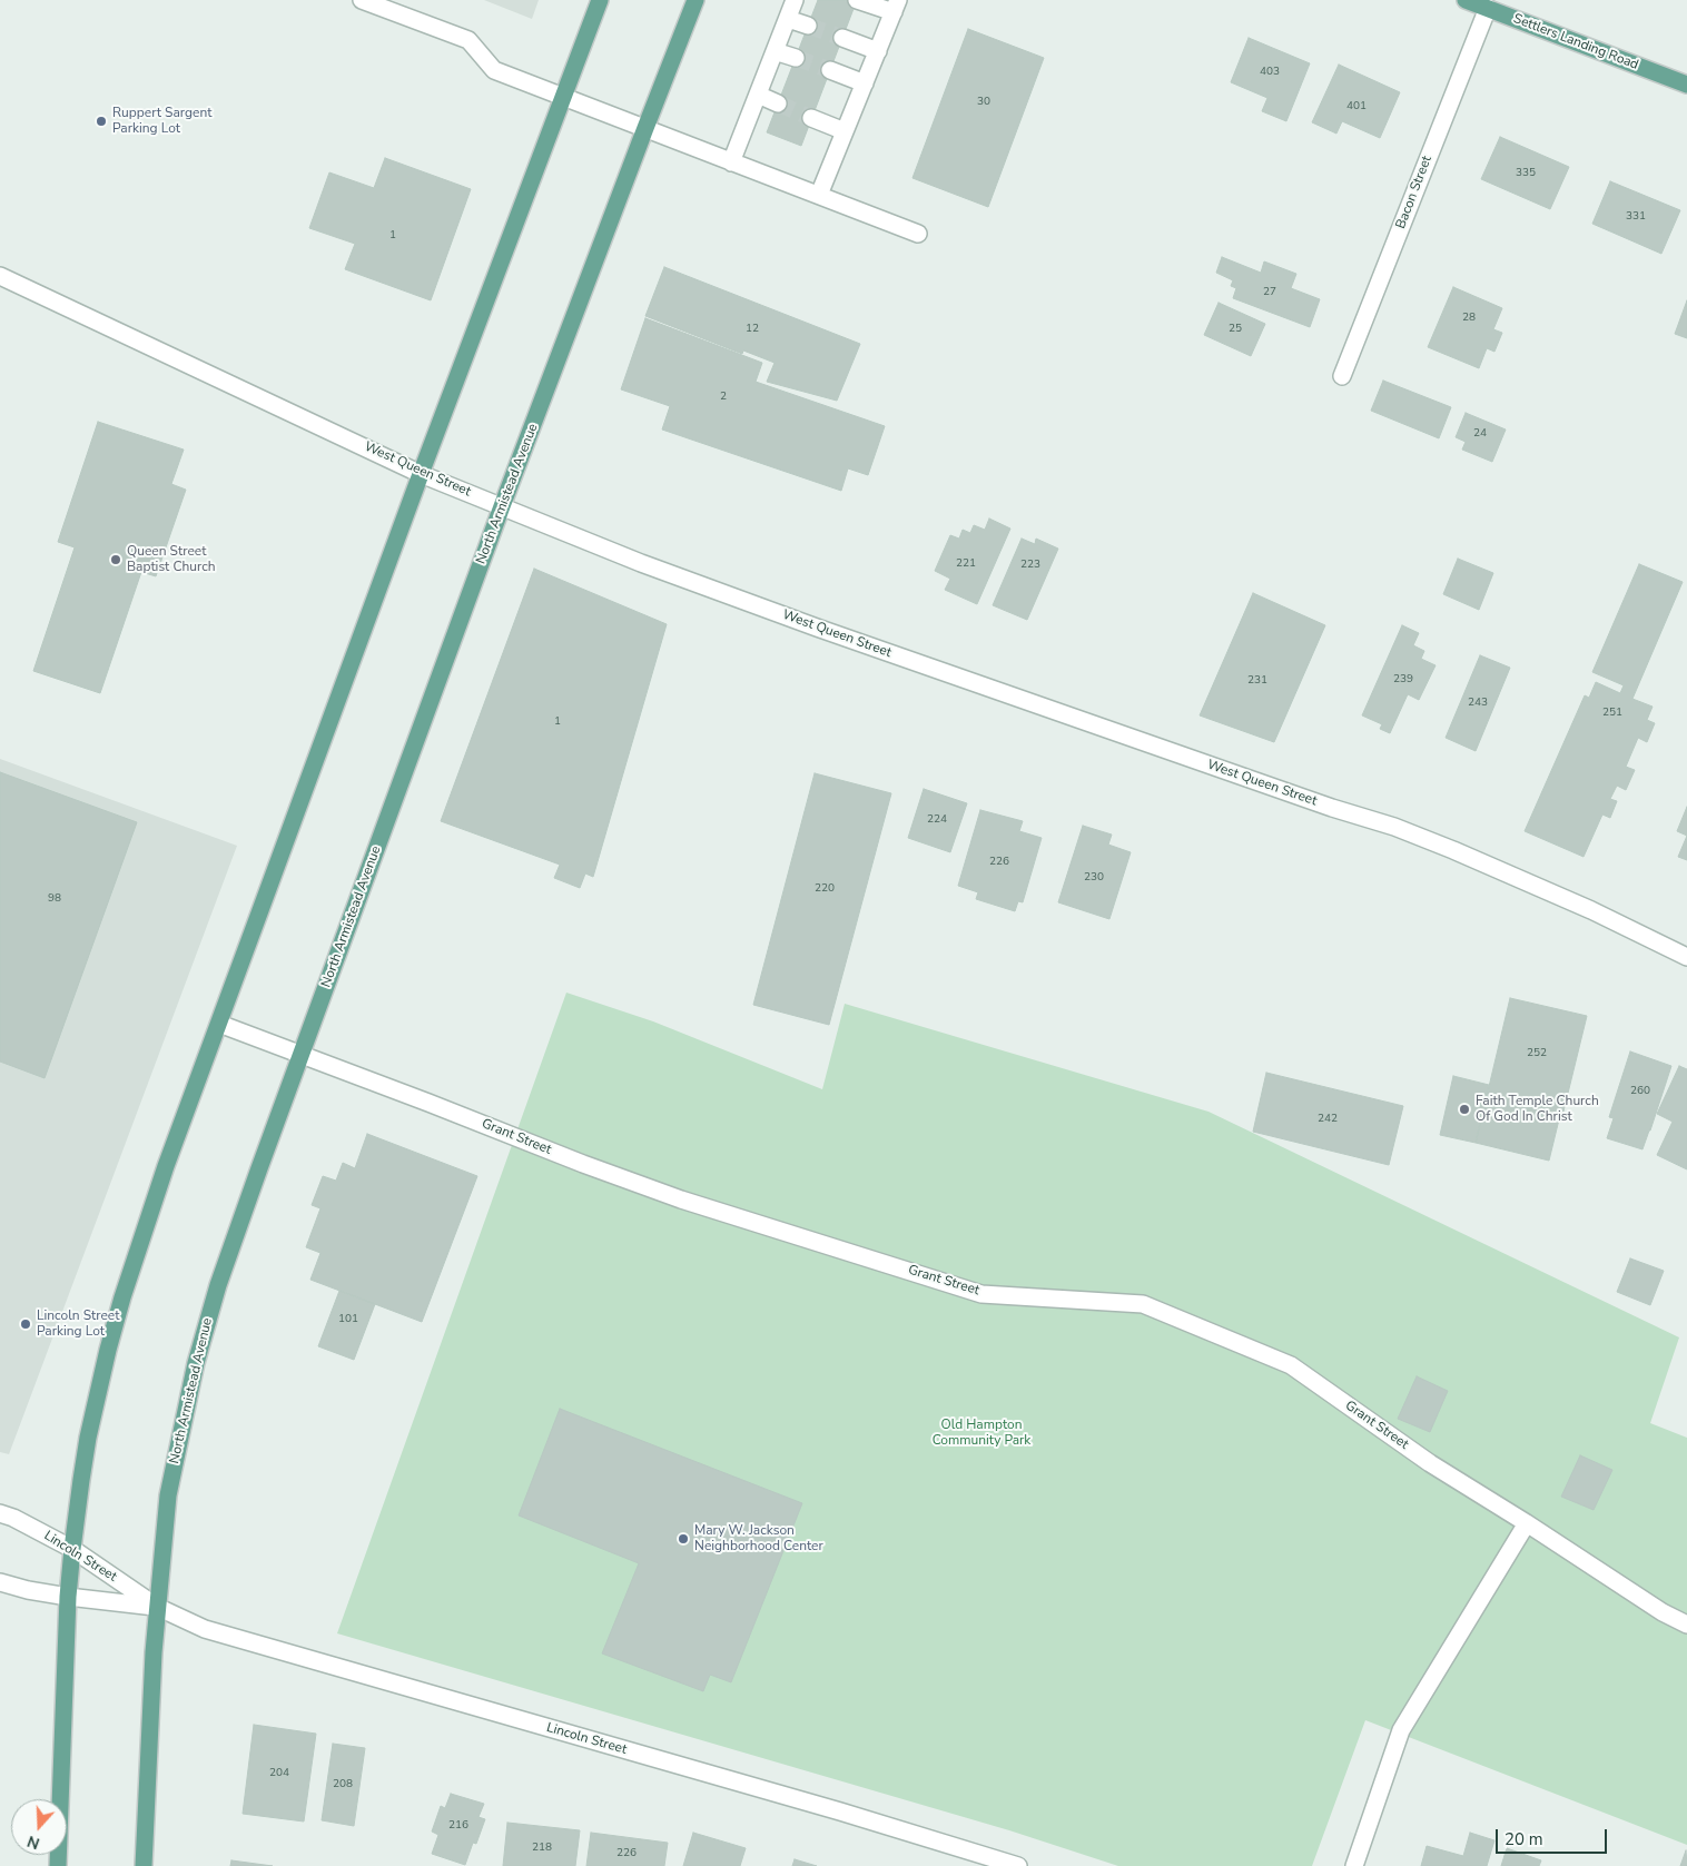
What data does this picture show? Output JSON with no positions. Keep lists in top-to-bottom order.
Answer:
{
  "streets": {
    "main road": ["Settlers Landing Road", "North Armistead Avenue"],
    "street": [
      "Bacon Street",
      "West Queen Street",
      "Grant Street",
      "Lincoln Street"
    ]
  },
  "crossings": [
    ["Settlers Landing Road", "Bacon Street"],
    ["West Queen Street", "North Armistead Avenue"],
    ["North Armistead Avenue", "Grant Street"],
    ["North Armistead Avenue", "Lincoln Street"]
  ],
  "parks": ["Old Hampton Community Park"],
  "places": [
    "Ruppert Sargent Parking Lot",
    "Queen Street Baptist Church",
    "Faith Temple Church Of God In Christ",
    "Lincoln Street Parking Lot",
    "Mary W. Jackson Neighborhood Center"
  ],
  "house_numbers": [
    "403",
    "30",
    "401",
    "335",
    "331",
    "1",
    "27",
    "28",
    "12",
    "25",
    "2",
    "24",
    "221",
    "223",
    "239",
    "231",
    "243",
    "251",
    "1",
    "224",
    "226",
    "230",
    "220",
    "98",
    "252",
    "260",
    "242",
    "101",
    "204",
    "208",
    "216",
    "218",
    "226"
  ],
  "scale_bar": "20 m",
  "north": "bottom"
}
